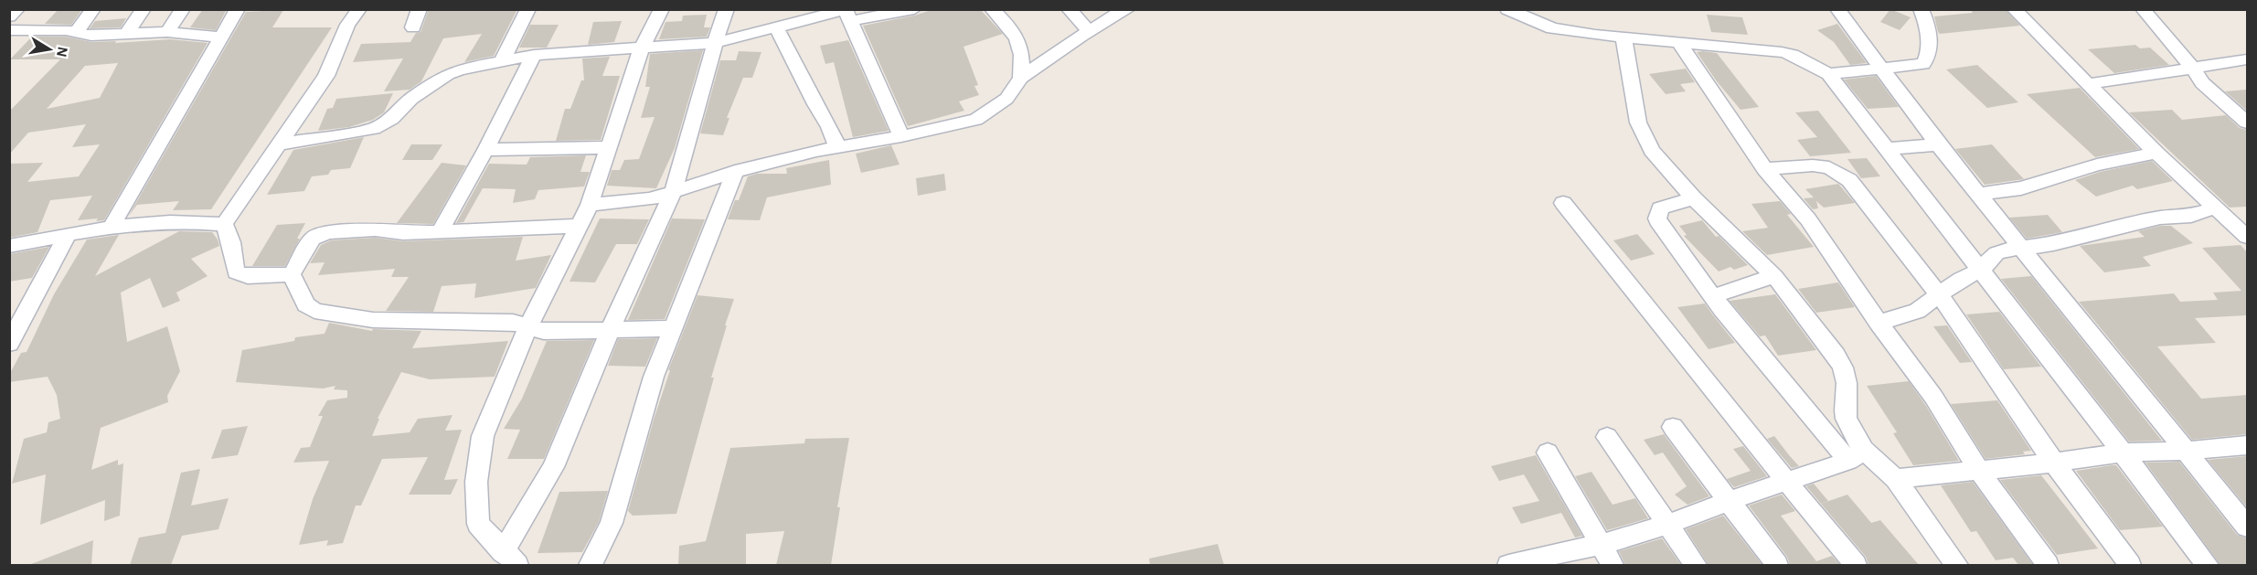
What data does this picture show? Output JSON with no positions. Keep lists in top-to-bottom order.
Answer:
{
  "north": "right"
}
